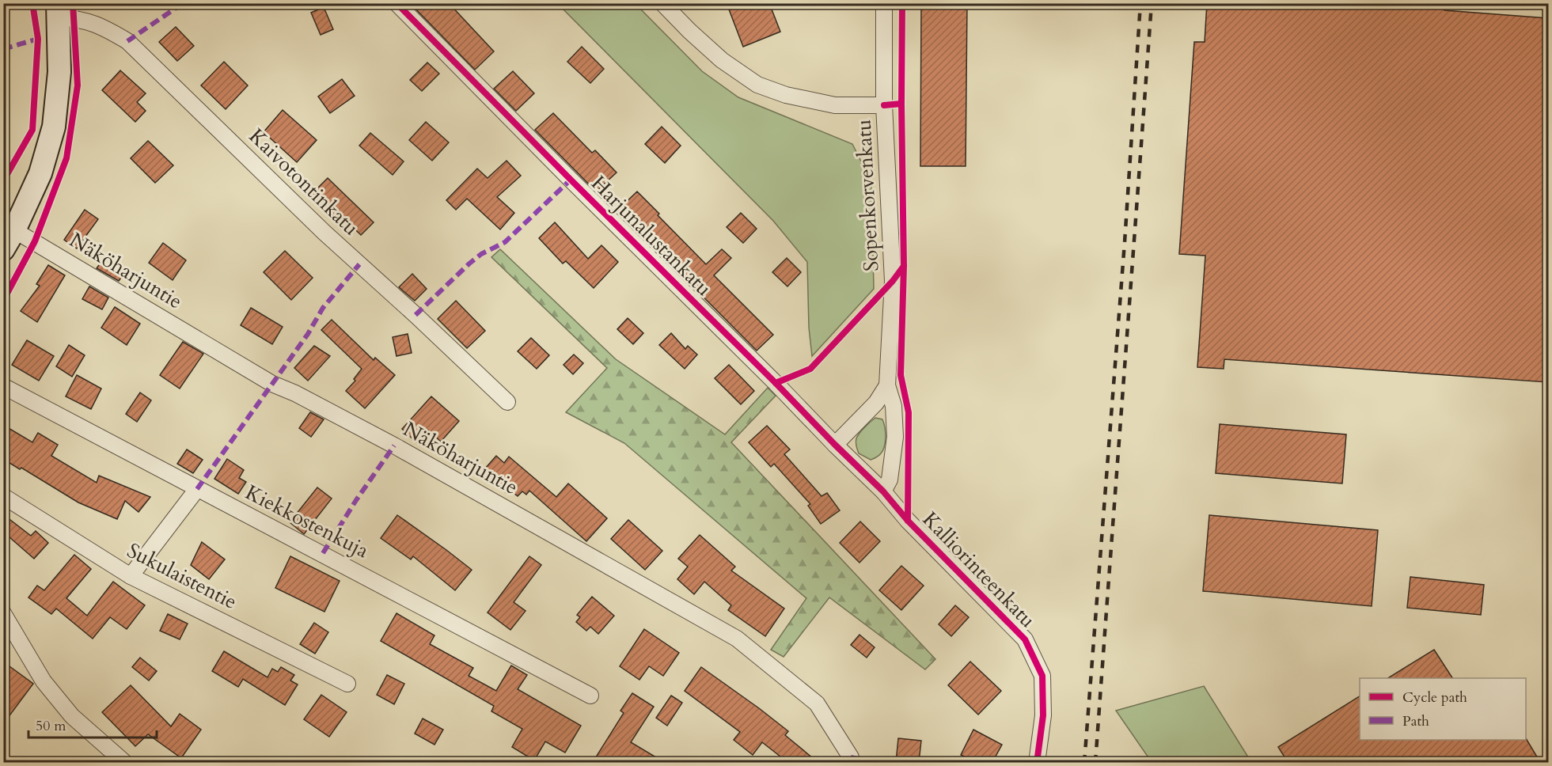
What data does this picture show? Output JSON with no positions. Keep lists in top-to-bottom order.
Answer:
{
  "streets": {
    "street": [
      "Kaivotontinkatu",
      "Sopenkorvenkatu",
      "Harjunalustankatu",
      "Näköharjuntie",
      "Kiekkostenkuja",
      "Kalliorinteenkatu",
      "Sukulaistentie"
    ]
  },
  "crossings": [
    ["Harjunalustankatu", "Kalliorinteenkatu"]
  ],
  "legend": ["Cycle path", "Path"],
  "scale_bar": "50 m"
}
